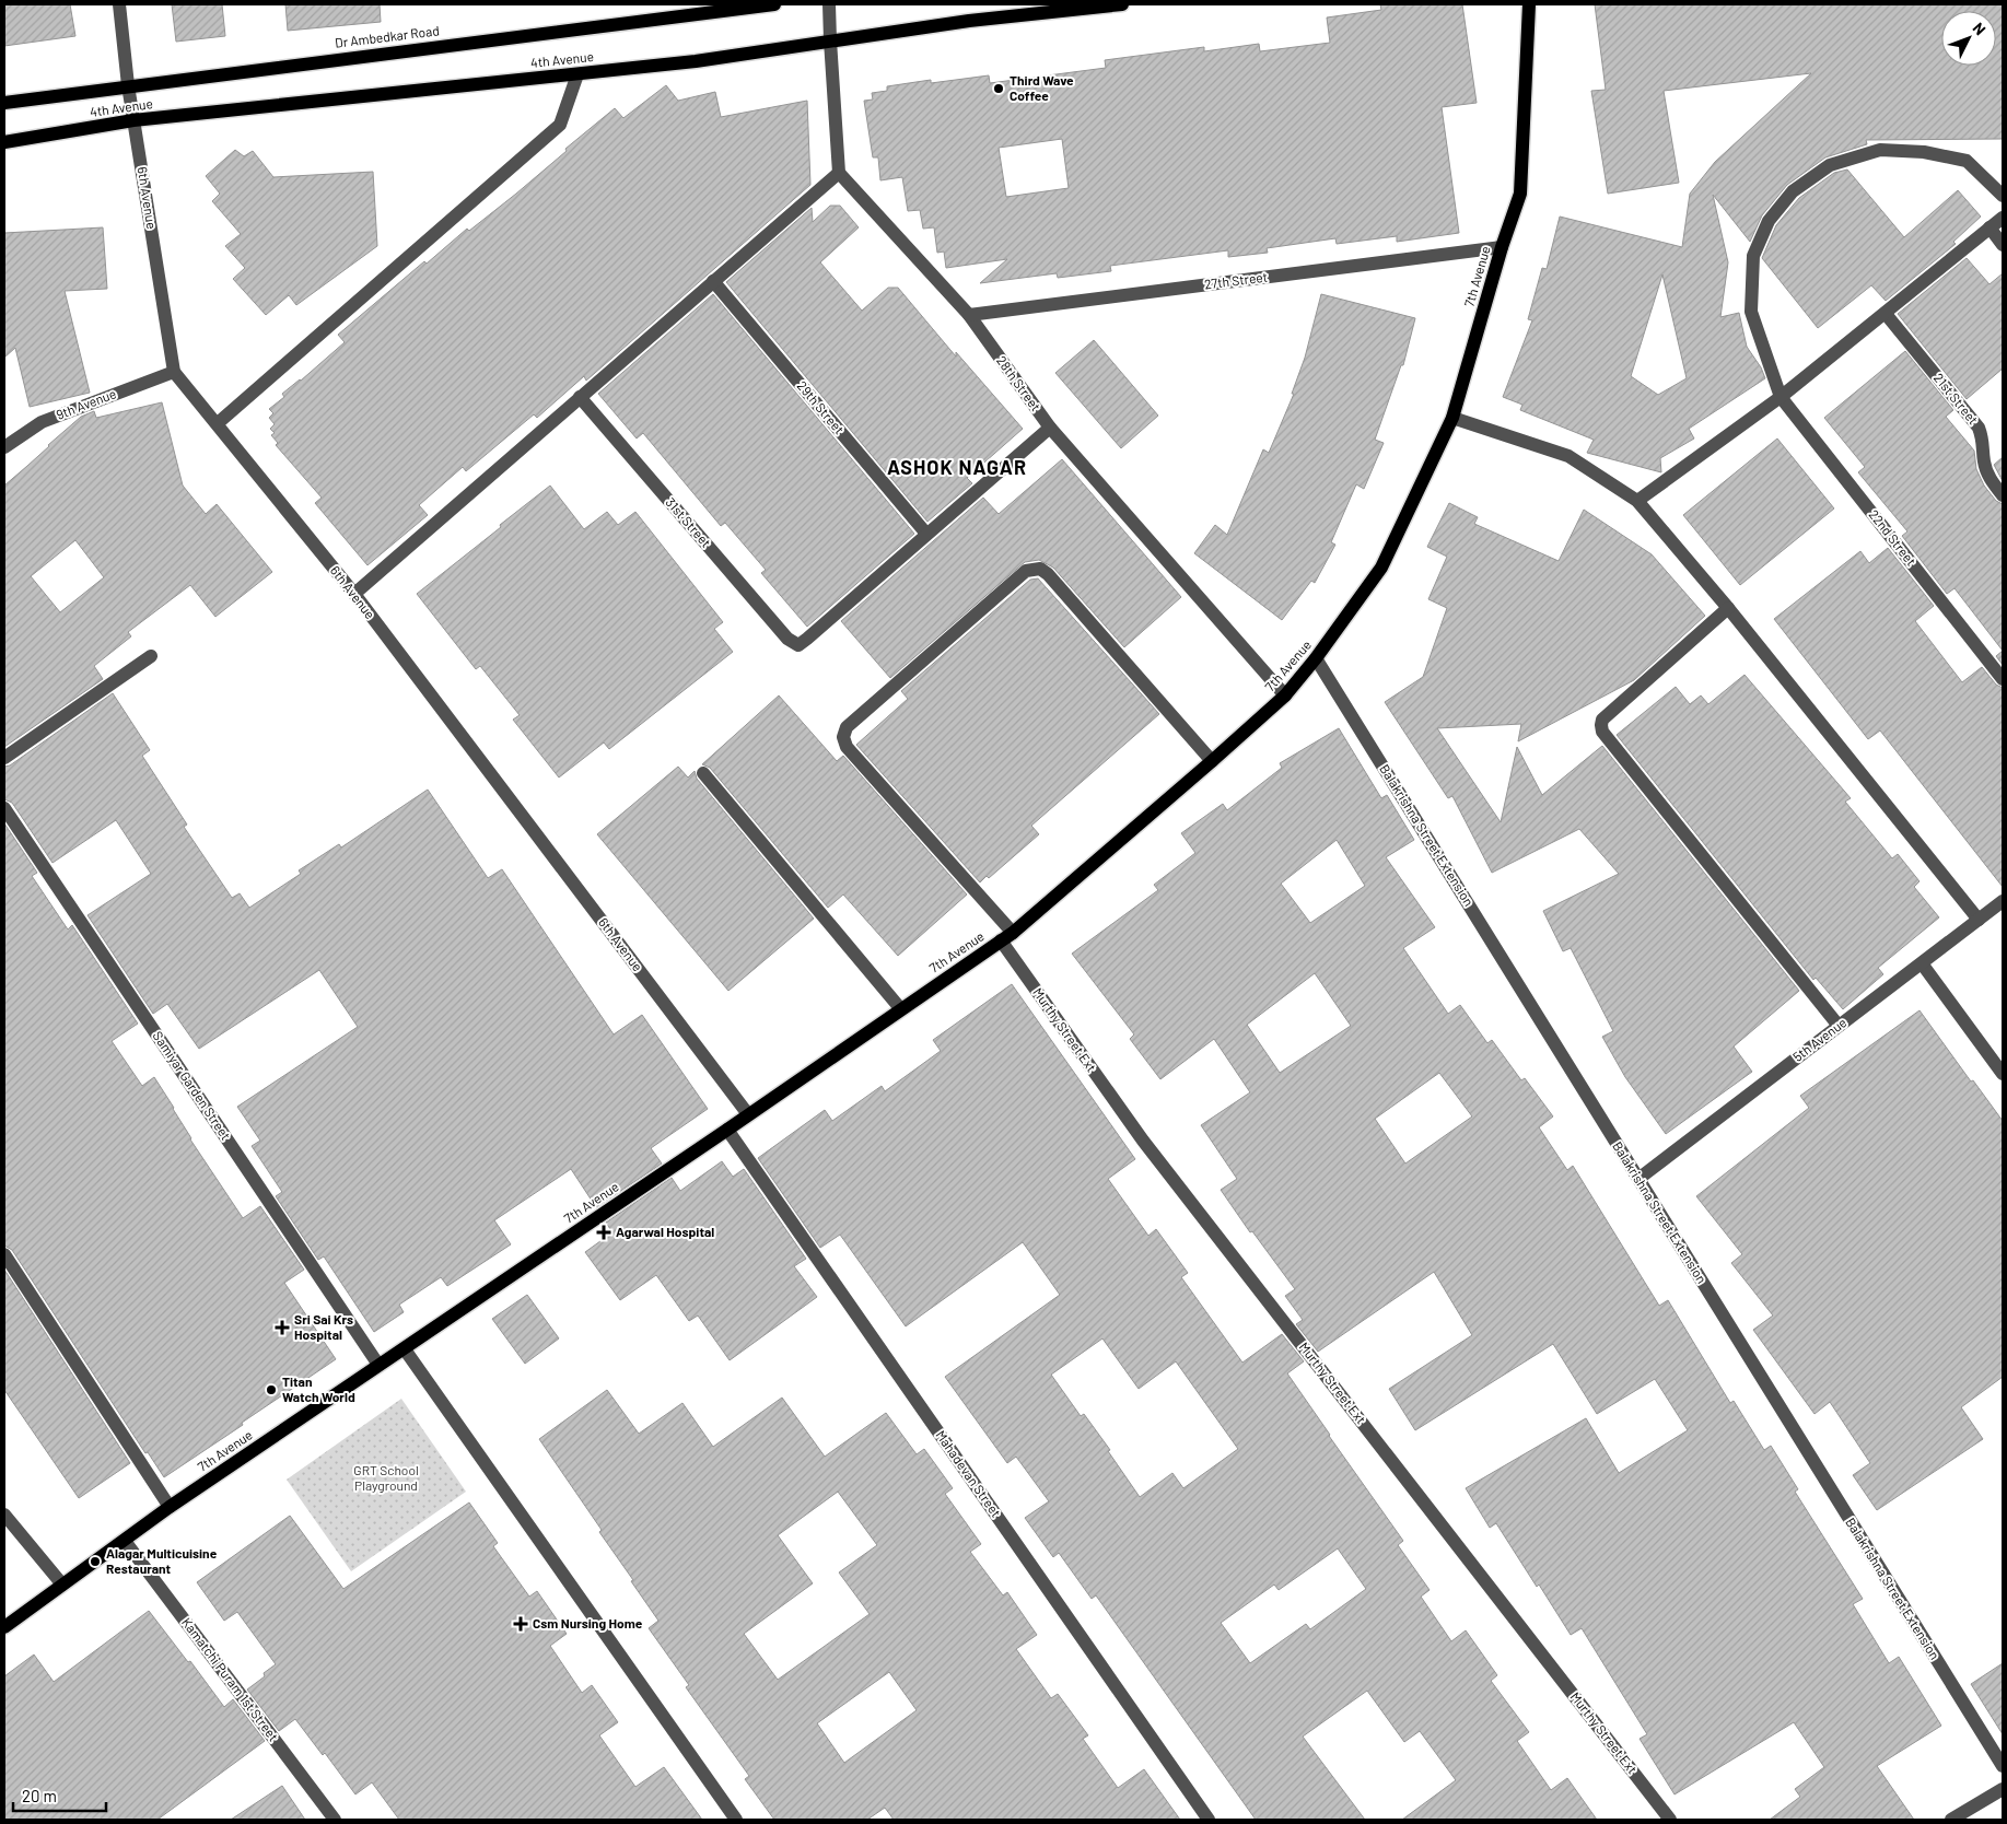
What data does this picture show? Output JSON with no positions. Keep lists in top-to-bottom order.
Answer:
{
  "streets": {
    "main road": ["Dr Ambedkar Road", "4th Avenue", "7th Avenue"],
    "street": [
      "6th Avenue",
      "27th Street",
      "28th Street",
      "21st Street",
      "9th Avenue",
      "29th Street",
      "31st Street",
      "22nd Street",
      "Balakrishna Street Extension",
      "Murthy Street Ext",
      "5th Avenue",
      "Samiyar Garden Street",
      "Mahadevan Street",
      "Kamatchi Puram 1st Street"
    ]
  },
  "crossings": [
    ["Dr Ambedkar Road", "6th Avenue"],
    ["4th Avenue", "6th Avenue"],
    ["6th Avenue", "7th Avenue"],
    ["6th Avenue", "9th Avenue"],
    ["7th Avenue", "27th Street"],
    ["7th Avenue", "28th Street"],
    ["7th Avenue", "Balakrishna Street Extension"],
    ["7th Avenue", "Murthy Street Ext"],
    ["7th Avenue", "Samiyar Garden Street"],
    ["7th Avenue", "Mahadevan Street"],
    ["7th Avenue", "Kamatchi Puram 1st Street"],
    ["27th Street", "28th Street"],
    ["29th Street", "31st Street"],
    ["Balakrishna Street Extension", "5th Avenue"]
  ],
  "districts": ["ASHOK NAGAR"],
  "parks": ["GRT School Playground"],
  "places": {
    "other": ["Third Wave Coffee", "Titan Watch World", "Alagar Multicuisine Restaurant"],
    "health": ["Agarwal Hospital", "Sri Sai Krs Hospital", "Csm Nursing Home"]
  },
  "scale_bar": "20 m",
  "north": "top right"
}
